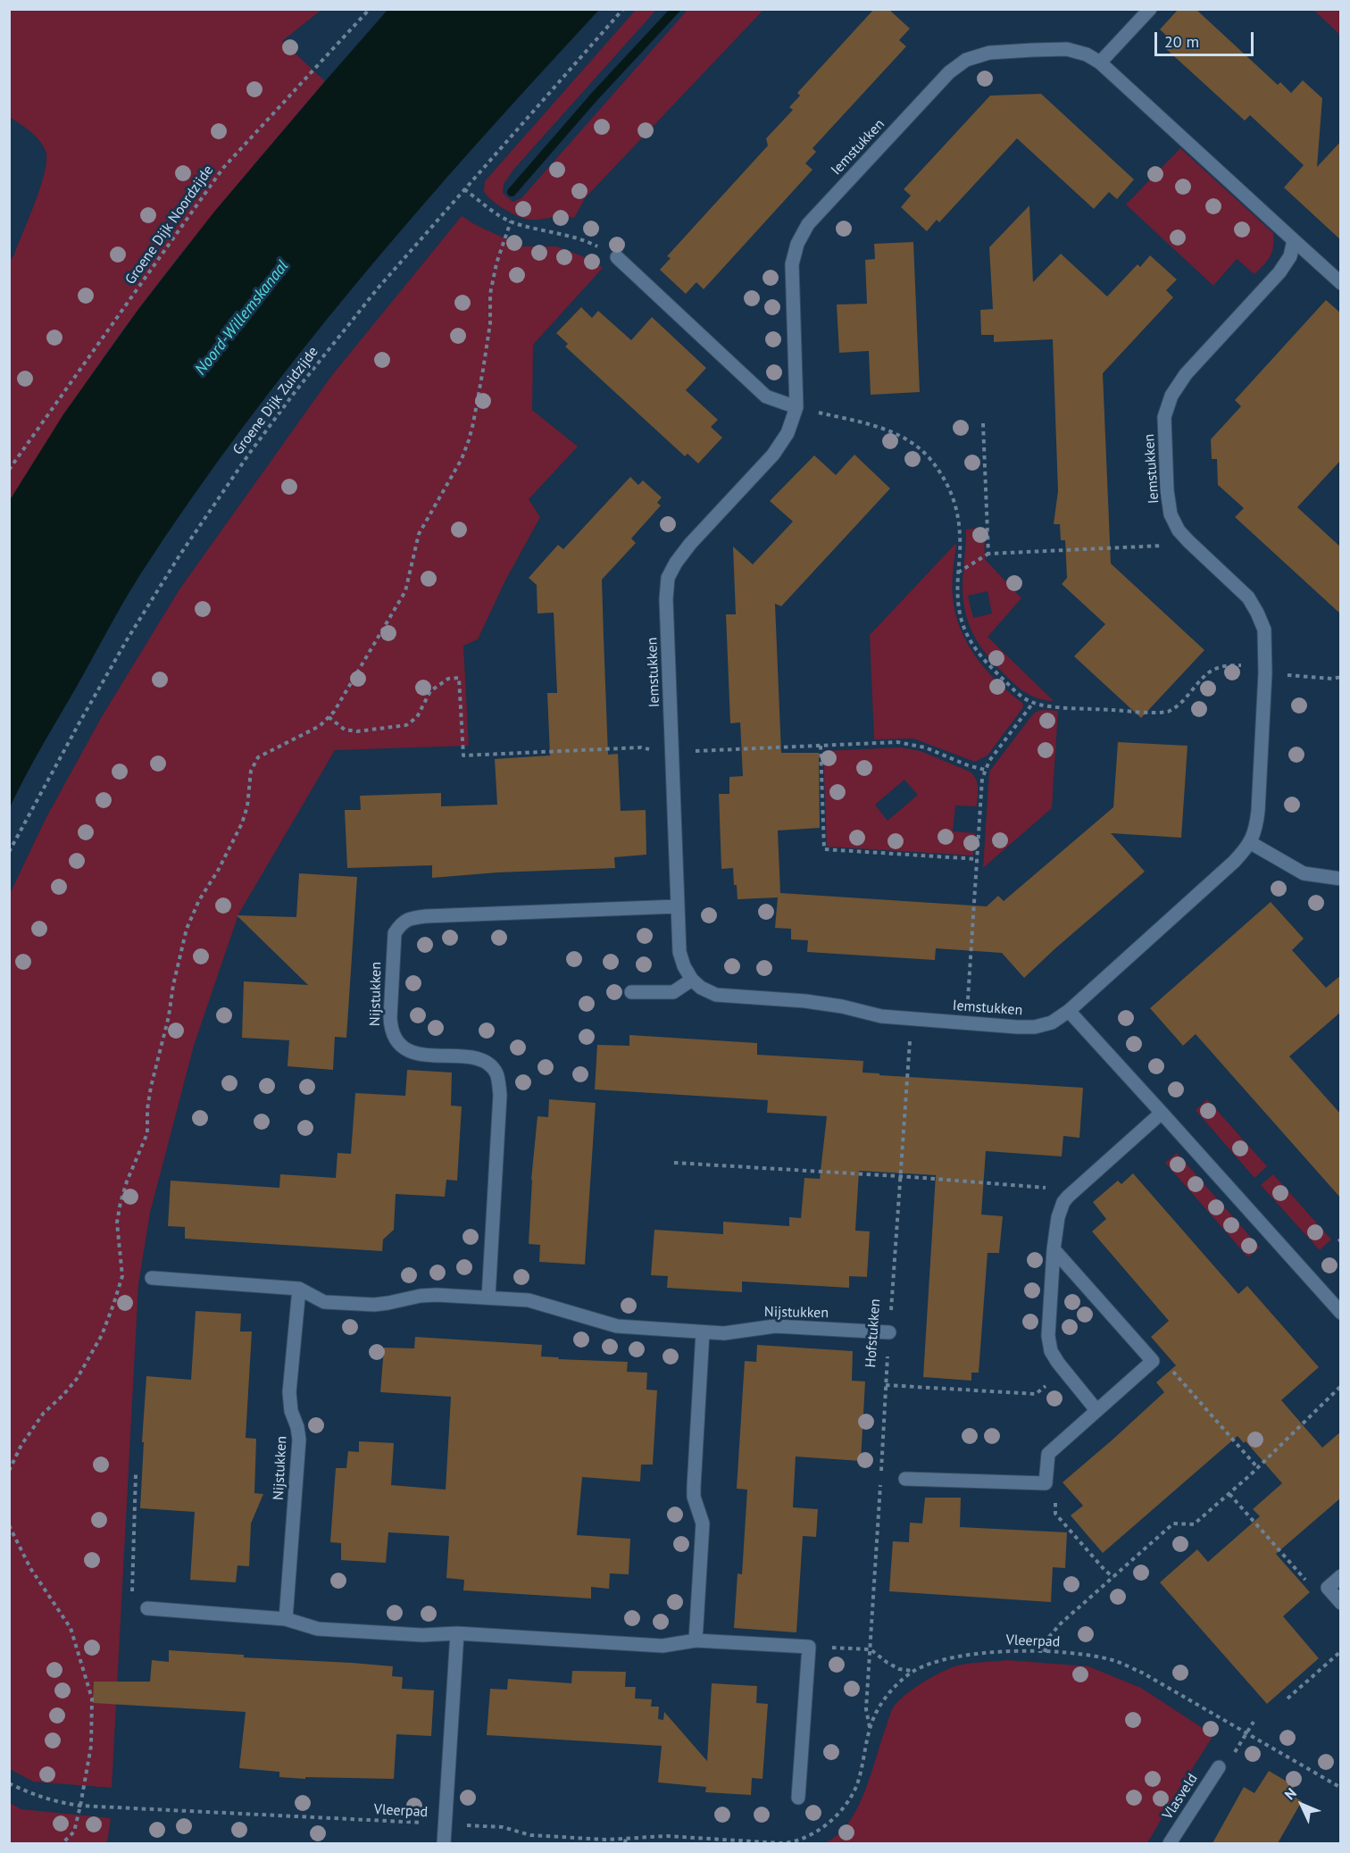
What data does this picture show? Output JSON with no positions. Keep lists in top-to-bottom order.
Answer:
{
  "streets": {
    "street": ["Iemstukken", "Nijstukken", "Vlasveld"],
    "path": [
      "Groene Dijk Noordzijde",
      "Groene Dijk Zuidzijde",
      "Hofstukken",
      "Vleerpad"
    ]
  },
  "crossings": [
    ["Iemstukken", "Nijstukken"],
    ["Iemstukken", "Hofstukken"],
    ["Nijstukken", "Hofstukken"],
    ["Hofstukken", "Vleerpad"]
  ],
  "water": ["Noord-Willemskanaal"],
  "scale_bar": "20 m",
  "north": "top left"
}
